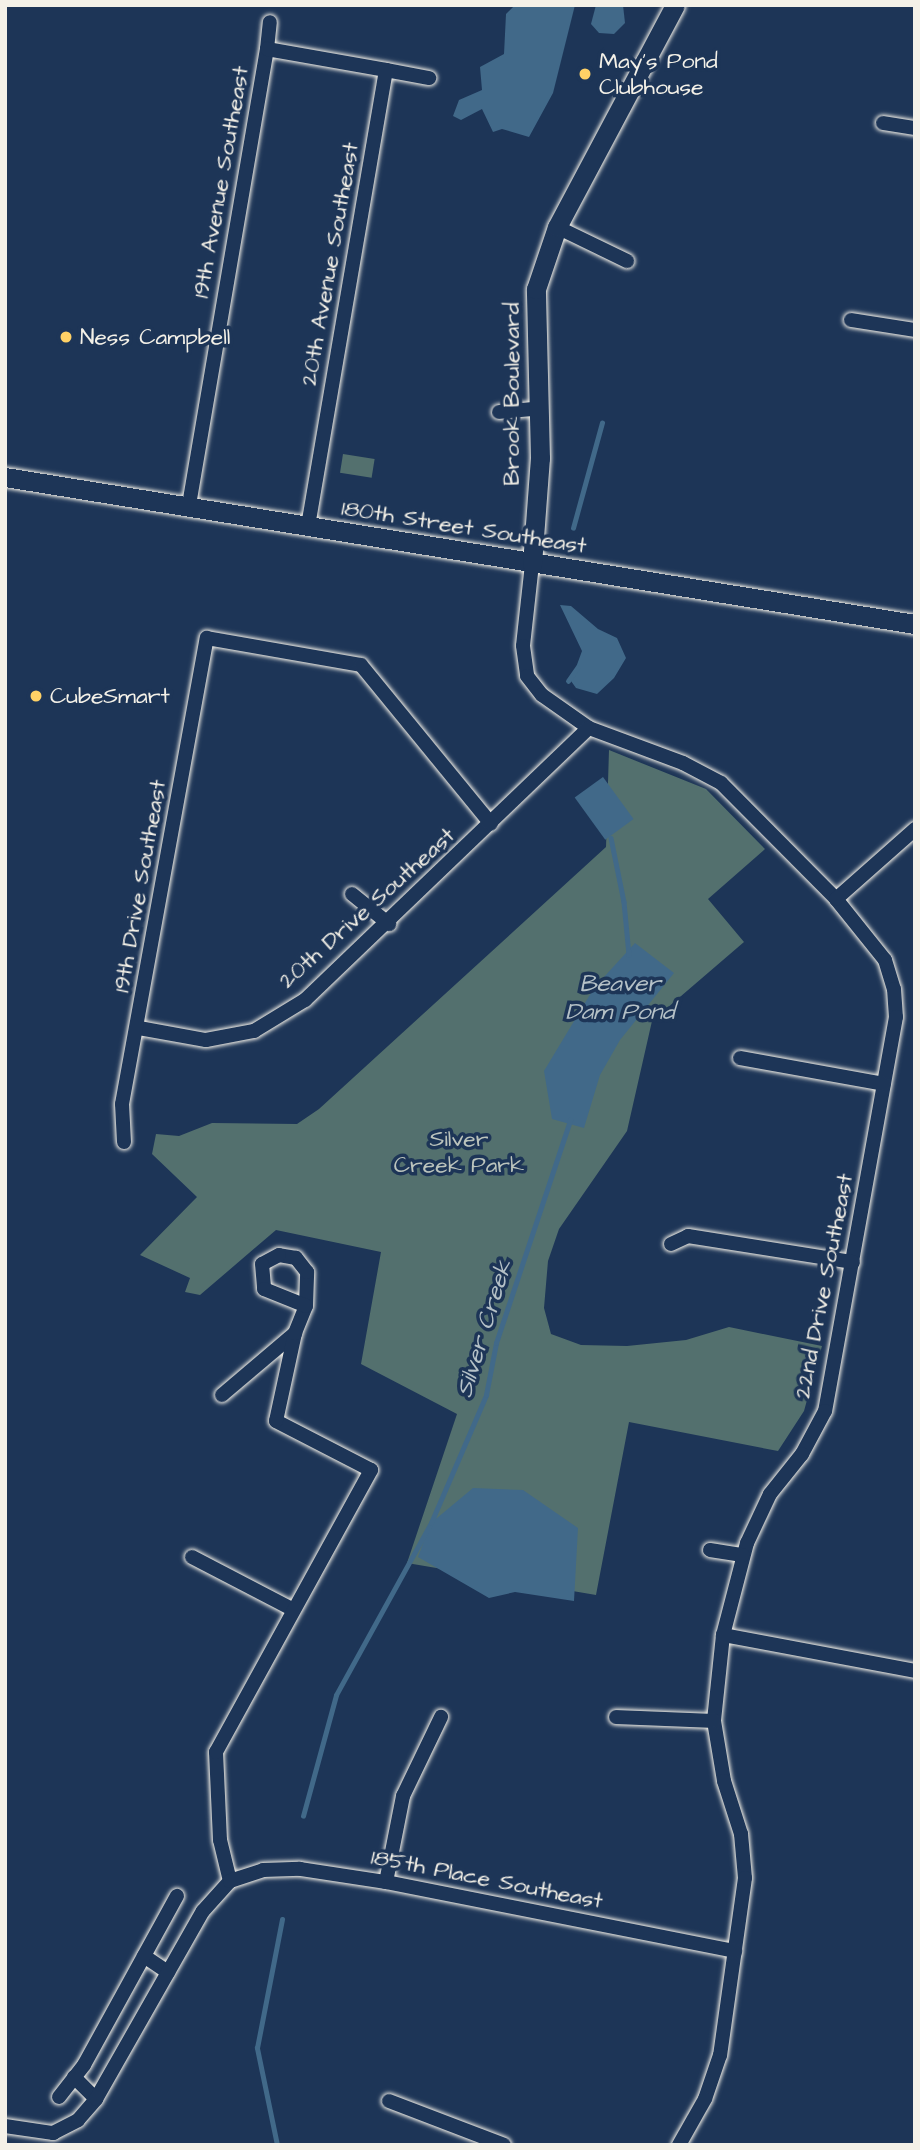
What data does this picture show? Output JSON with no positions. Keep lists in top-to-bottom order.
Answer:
{
  "streets": {
    "street": [
      "19th Avenue Southeast",
      "20th Avenue Southeast",
      "Brook Boulevard",
      "180th Street Southeast",
      "19th Drive Southeast",
      "20th Drive Southeast",
      "22nd Drive Southeast",
      "185th Place Southeast"
    ]
  },
  "crossings": [
    ["19th Avenue Southeast", "20th Avenue Southeast"],
    ["19th Avenue Southeast", "180th Street Southeast"],
    ["20th Avenue Southeast", "180th Street Southeast"],
    ["Brook Boulevard", "180th Street Southeast"],
    ["Brook Boulevard", "22nd Drive Southeast"],
    ["180th Street Southeast", "22nd Drive Southeast"],
    ["19th Drive Southeast", "20th Drive Southeast"],
    ["20th Drive Southeast", "22nd Drive Southeast"],
    ["22nd Drive Southeast", "185th Place Southeast"]
  ],
  "water": ["Beaver Dam Pond", "Silver Creek"],
  "parks": ["Silver Creek Park"],
  "places": ["May's Pond Clubhouse", "Ness Campbell", "CubeSmart"]
}
